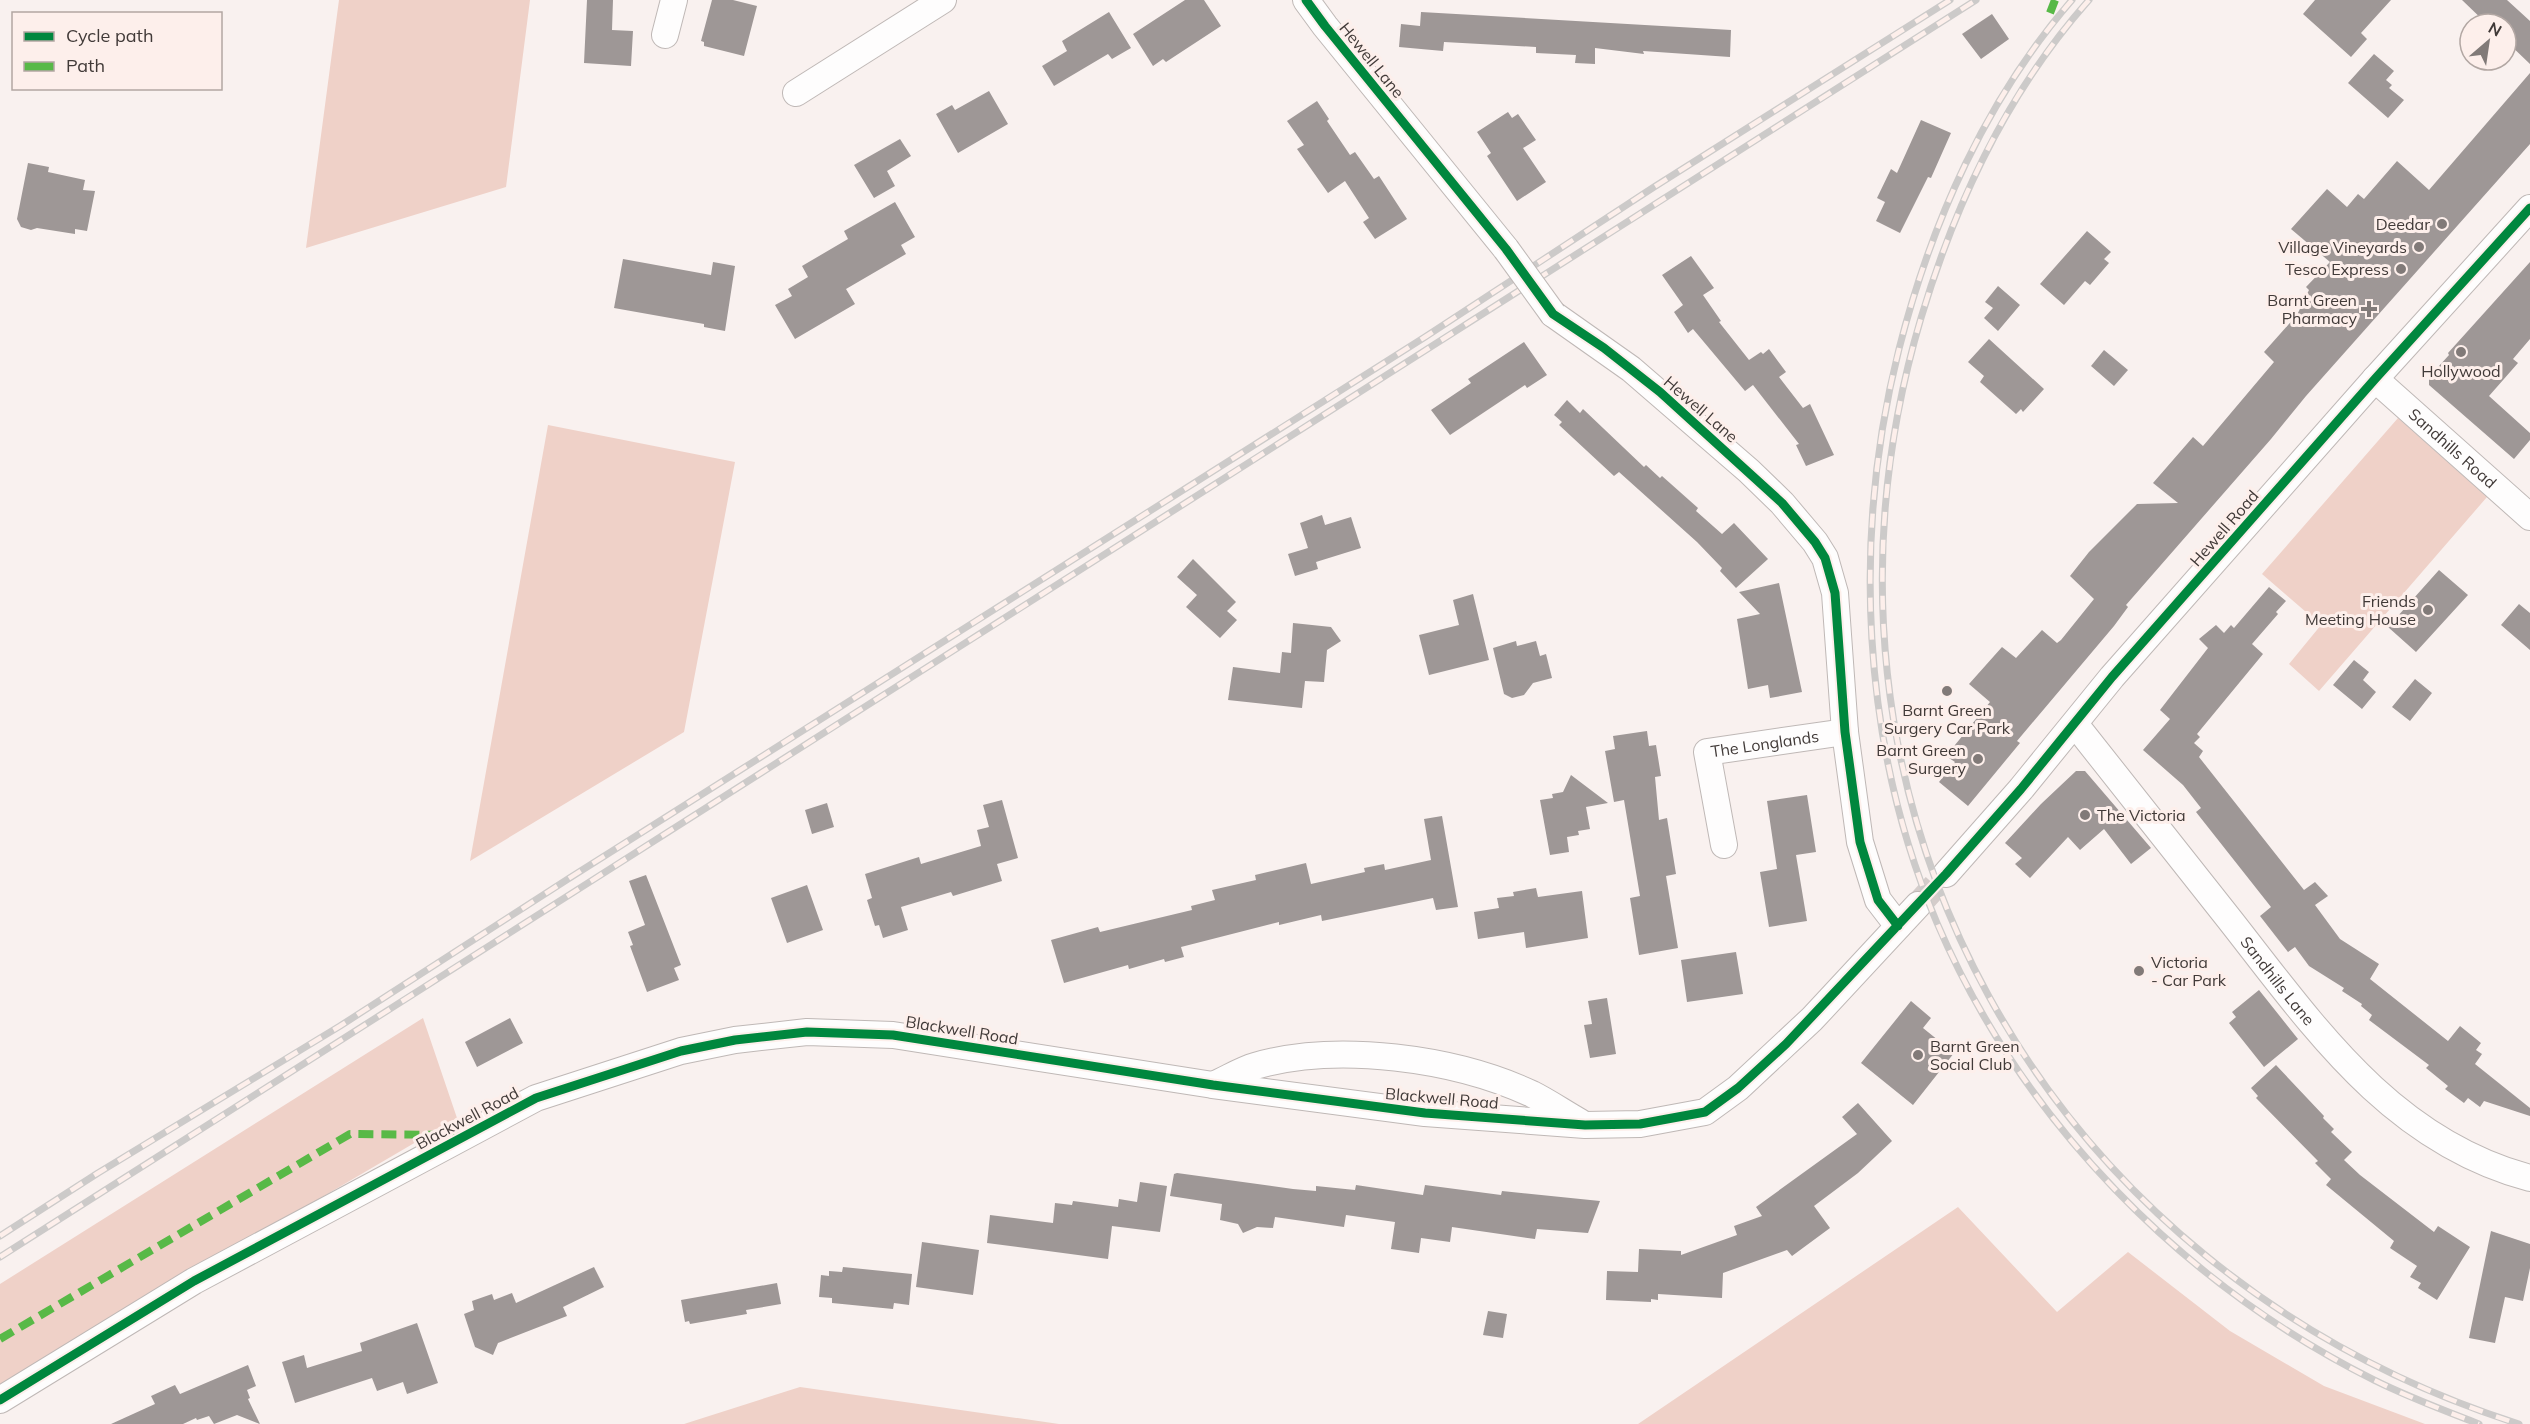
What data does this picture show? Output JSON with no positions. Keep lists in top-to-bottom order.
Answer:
{
  "streets": {
    "street": [
      "Hewell Lane",
      "Sandhills Road",
      "Hewell Road",
      "The Longlands",
      "Sandhills Lane",
      "Blackwell Road"
    ]
  },
  "crossings": [
    ["Hewell Lane", "The Longlands"],
    ["Hewell Lane", "Blackwell Road"],
    ["Sandhills Road", "Hewell Road"],
    ["Hewell Road", "Sandhills Lane"]
  ],
  "places": {
    "other": [
      "Deedar",
      "Village Vineyards",
      "Tesco Express",
      "Hollywood",
      "Friends Meeting House",
      "Barnt Green Surgery Car Park",
      "Barnt Green Surgery",
      "The Victoria",
      "Victoria - Car Park",
      "Barnt Green Social Club"
    ],
    "health": ["Barnt Green Pharmacy"]
  },
  "legend": ["Cycle path", "Path"],
  "north": "top right"
}
